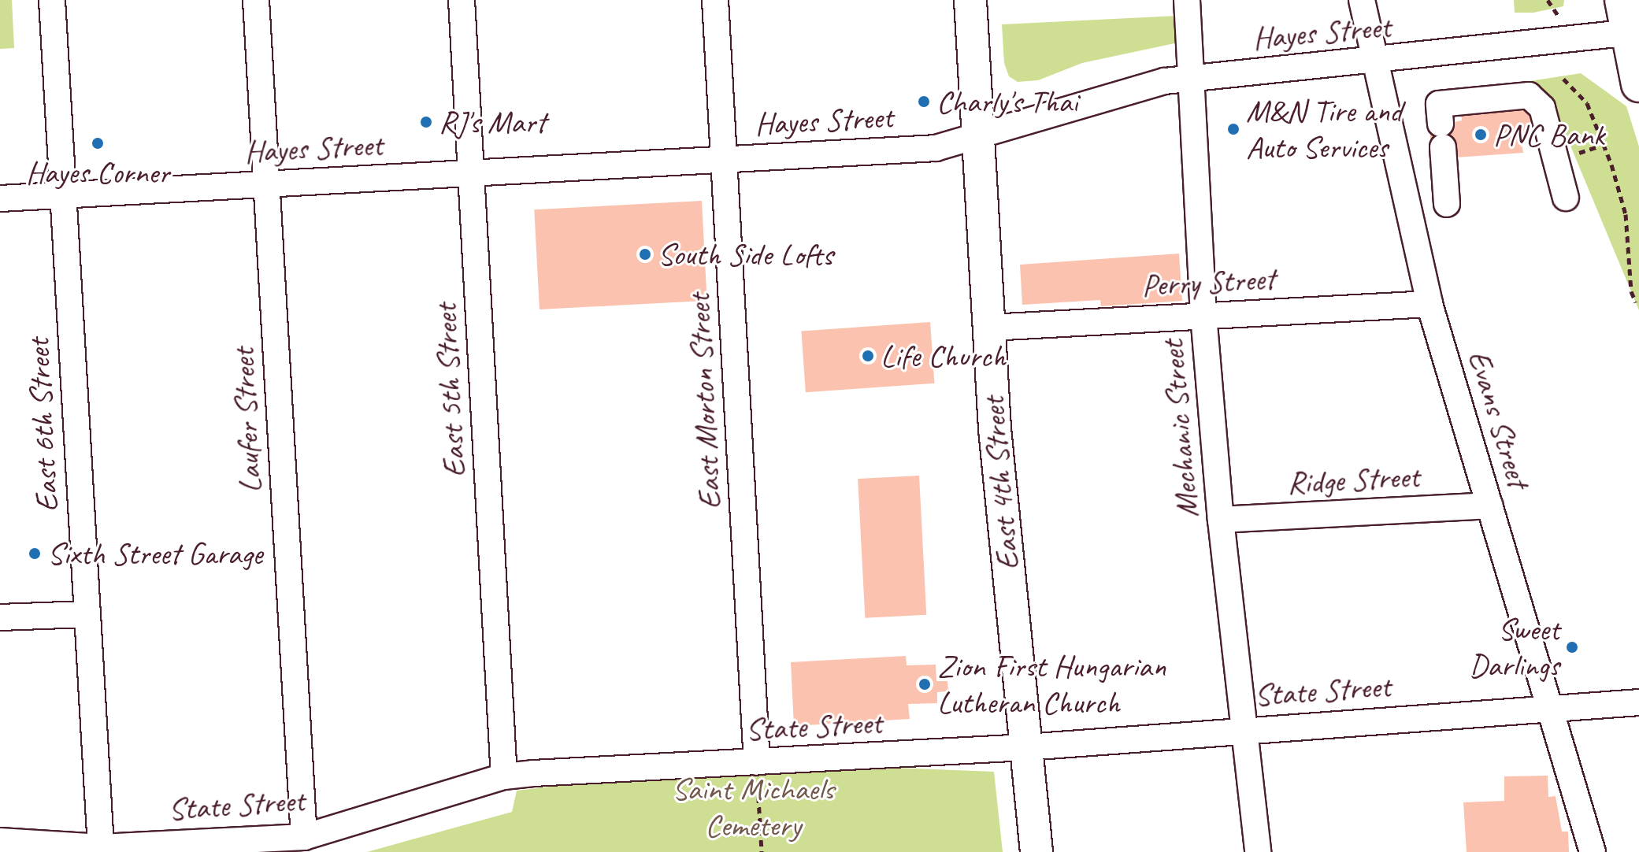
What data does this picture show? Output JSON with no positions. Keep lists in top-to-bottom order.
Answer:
{
  "streets": {
    "main road": ["East 4th Street"],
    "street": [
      "Hayes Street",
      "Perry Street",
      "East 5th Street",
      "East Morton Street",
      "Evans Street",
      "Laufer Street",
      "East 6th Street",
      "Mechanic Street",
      "Ridge Street",
      "State Street"
    ]
  },
  "crossings": [
    ["Hayes Street", "East 5th Street"],
    ["Hayes Street", "East Morton Street"],
    ["Hayes Street", "Evans Street"],
    ["Hayes Street", "Laufer Street"],
    ["Hayes Street", "East 6th Street"],
    ["Hayes Street", "Mechanic Street"],
    ["Hayes Street", "East 4th Street"],
    ["Perry Street", "Evans Street"],
    ["Perry Street", "Mechanic Street"],
    ["Perry Street", "East 4th Street"],
    ["East 5th Street", "State Street"],
    ["East Morton Street", "State Street"],
    ["Evans Street", "Ridge Street"],
    ["Evans Street", "State Street"],
    ["Laufer Street", "State Street"],
    ["East 6th Street", "State Street"],
    ["Mechanic Street", "Ridge Street"],
    ["Mechanic Street", "State Street"],
    ["East 4th Street", "State Street"]
  ],
  "parks": ["Saint Michaels Cemetery"],
  "places": [
    "Charly's Thai",
    "RJ's Mart",
    "M&N Tire and Auto Services",
    "PNC Bank",
    "Hayes Corner",
    "South Side Lofts",
    "Life Church",
    "Sixth Street Garage",
    "Sweet Darlings",
    "Zion First Hungarian Lutheran Church"
  ]
}
